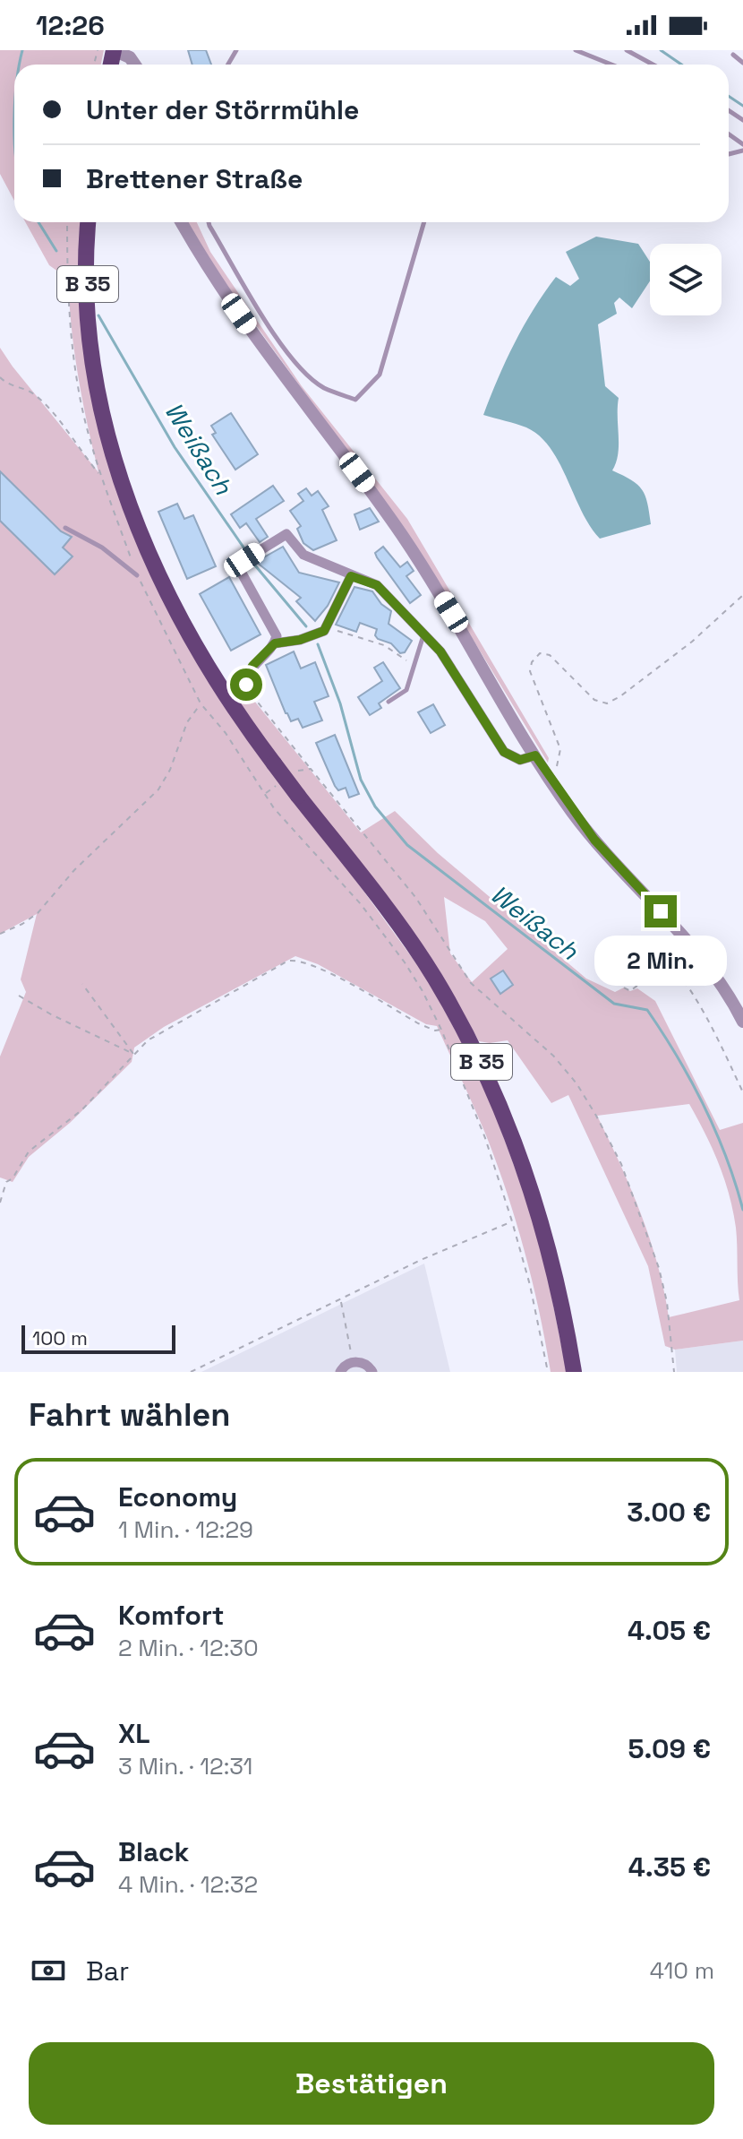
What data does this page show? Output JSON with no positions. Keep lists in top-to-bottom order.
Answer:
{
  "streets": {
    "main road": ["B 35"]
  },
  "water": ["Weißach"],
  "scale_bar": "100 m",
  "page": {
    "status": "12:26",
    "banner": ["Unter der Störrmühle", "Brettener Straße"],
    "bubble": "2 Min.",
    "scale": "100 m",
    "heading": "Fahrt wählen",
    "list": [
      {
        "name": "Economy",
        "note": "1 Min. · 12:29",
        "value": "3.00 €"
      },
      {
        "name": "Komfort",
        "note": "2 Min. · 12:30",
        "value": "4.05 €"
      },
      {
        "name": "XL",
        "note": "3 Min. · 12:31",
        "value": "5.09 €"
      },
      {
        "name": "Black",
        "note": "4 Min. · 12:32",
        "value": "4.35 €"
      }
    ],
    "pay": ["Bar", "410 m"],
    "buttons": "Bestätigen"
  }
}
